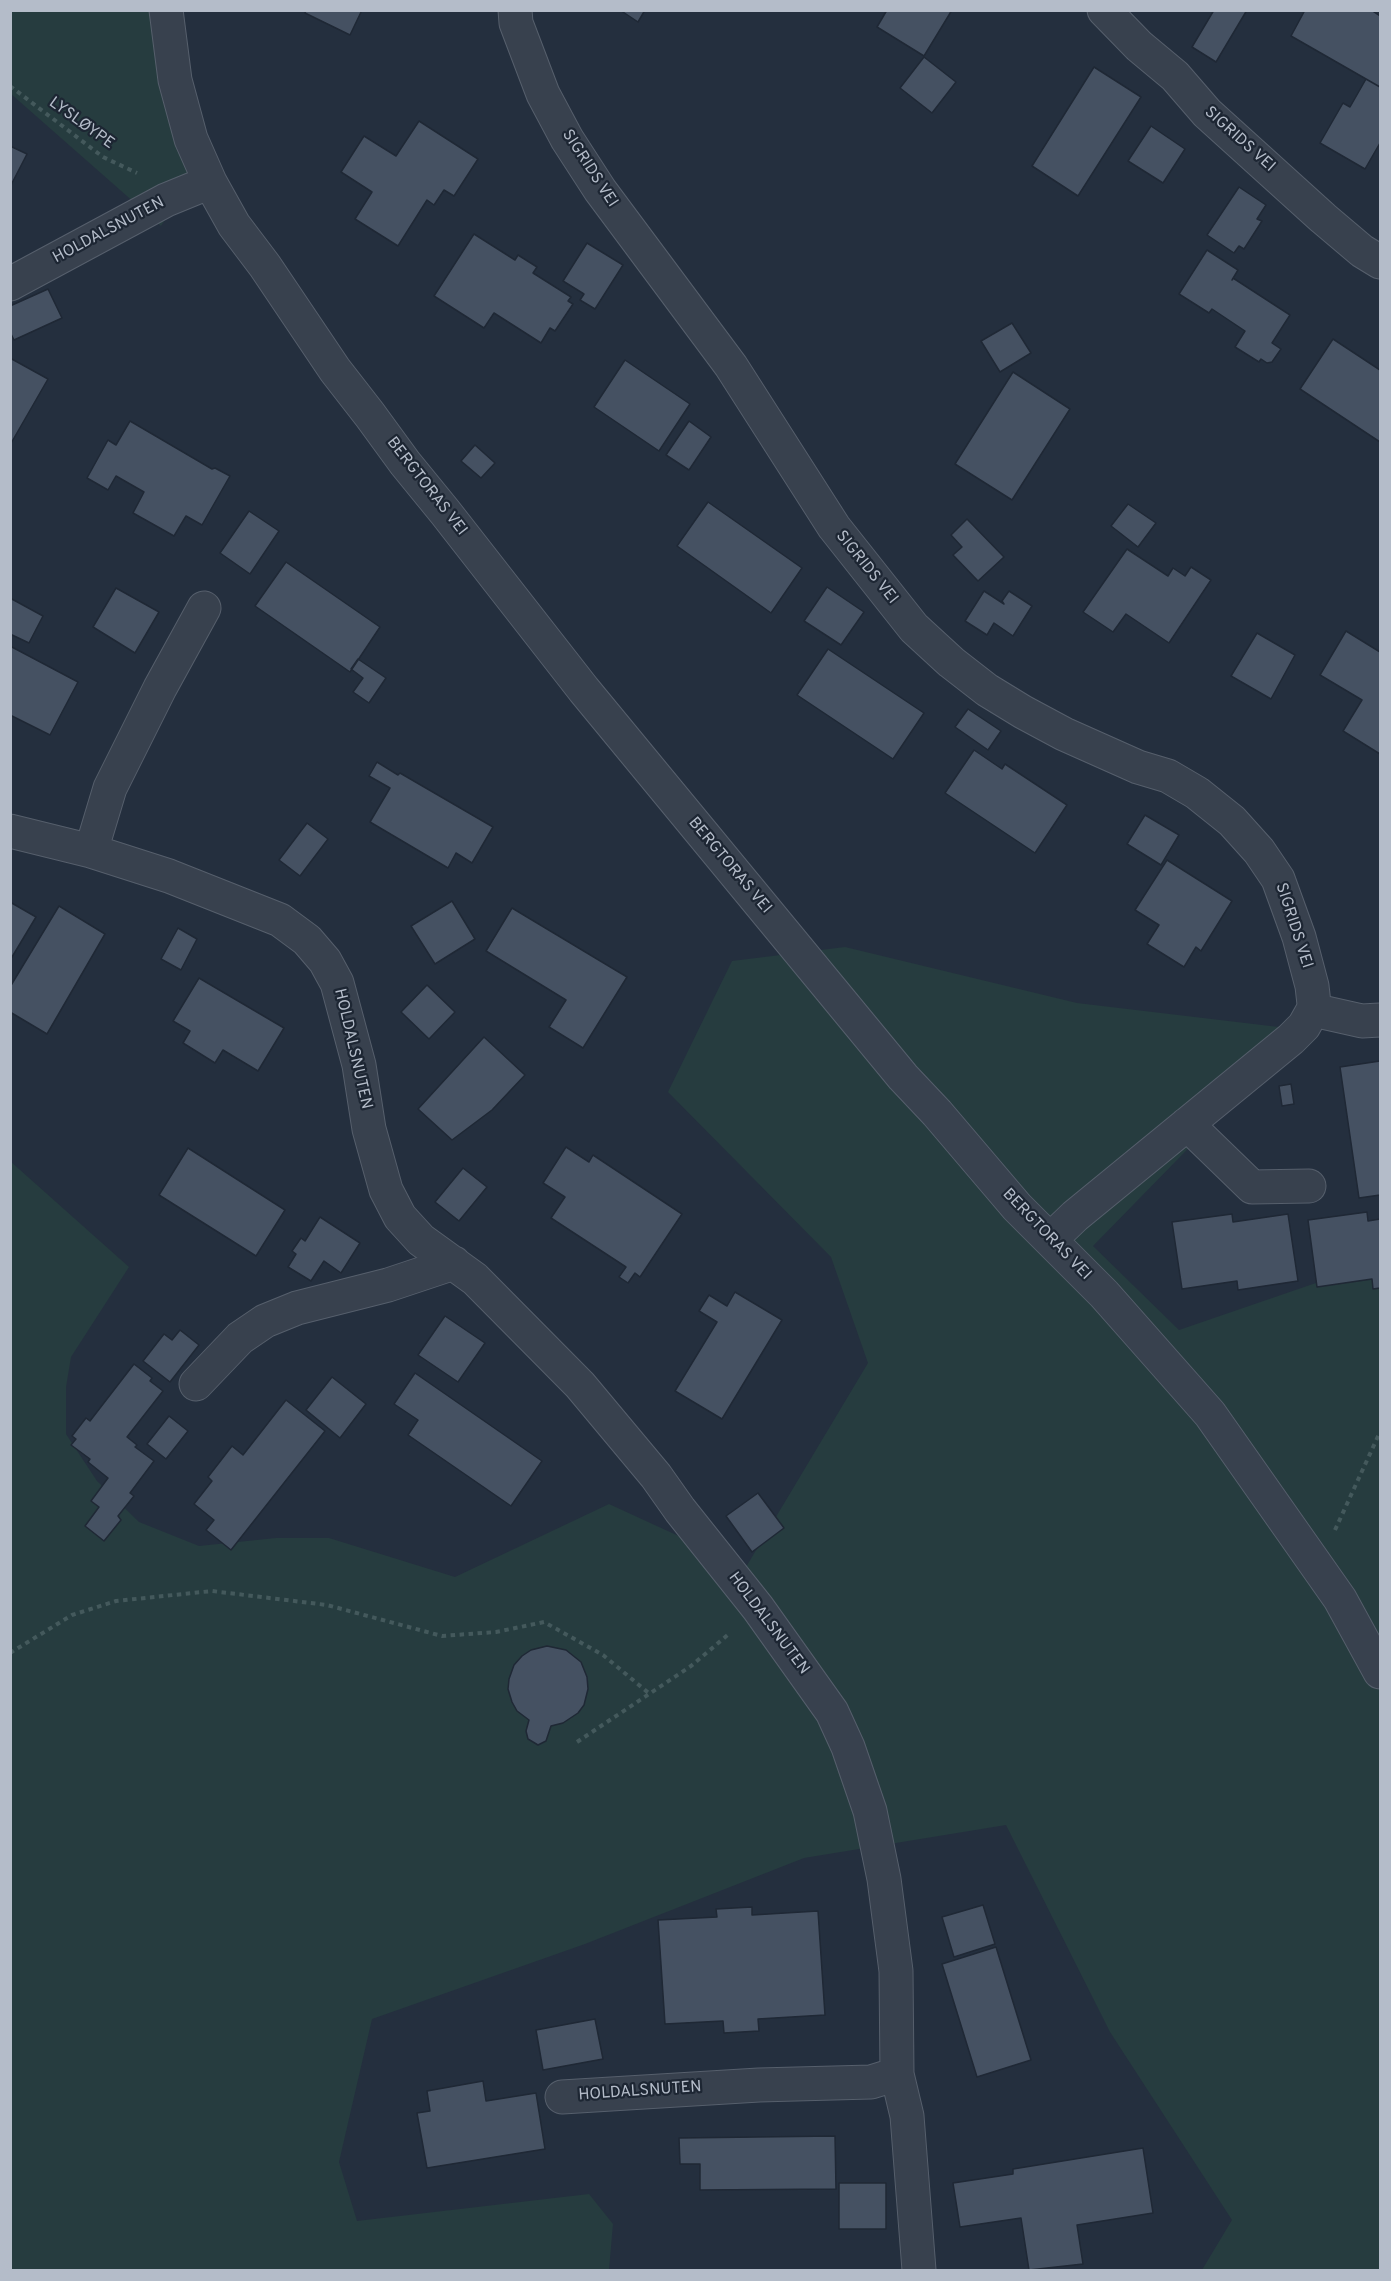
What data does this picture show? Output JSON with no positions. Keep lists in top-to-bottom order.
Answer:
{
  "streets": {
    "street": ["SIGRIDS VEI", "HOLDALSNUTEN", "BERGTORAS VEI"],
    "path": ["LYSLØYPE"]
  },
  "crossings": [
    ["LYSLØYPE", "HOLDALSNUTEN"],
    ["HOLDALSNUTEN", "BERGTORAS VEI"]
  ]
}
